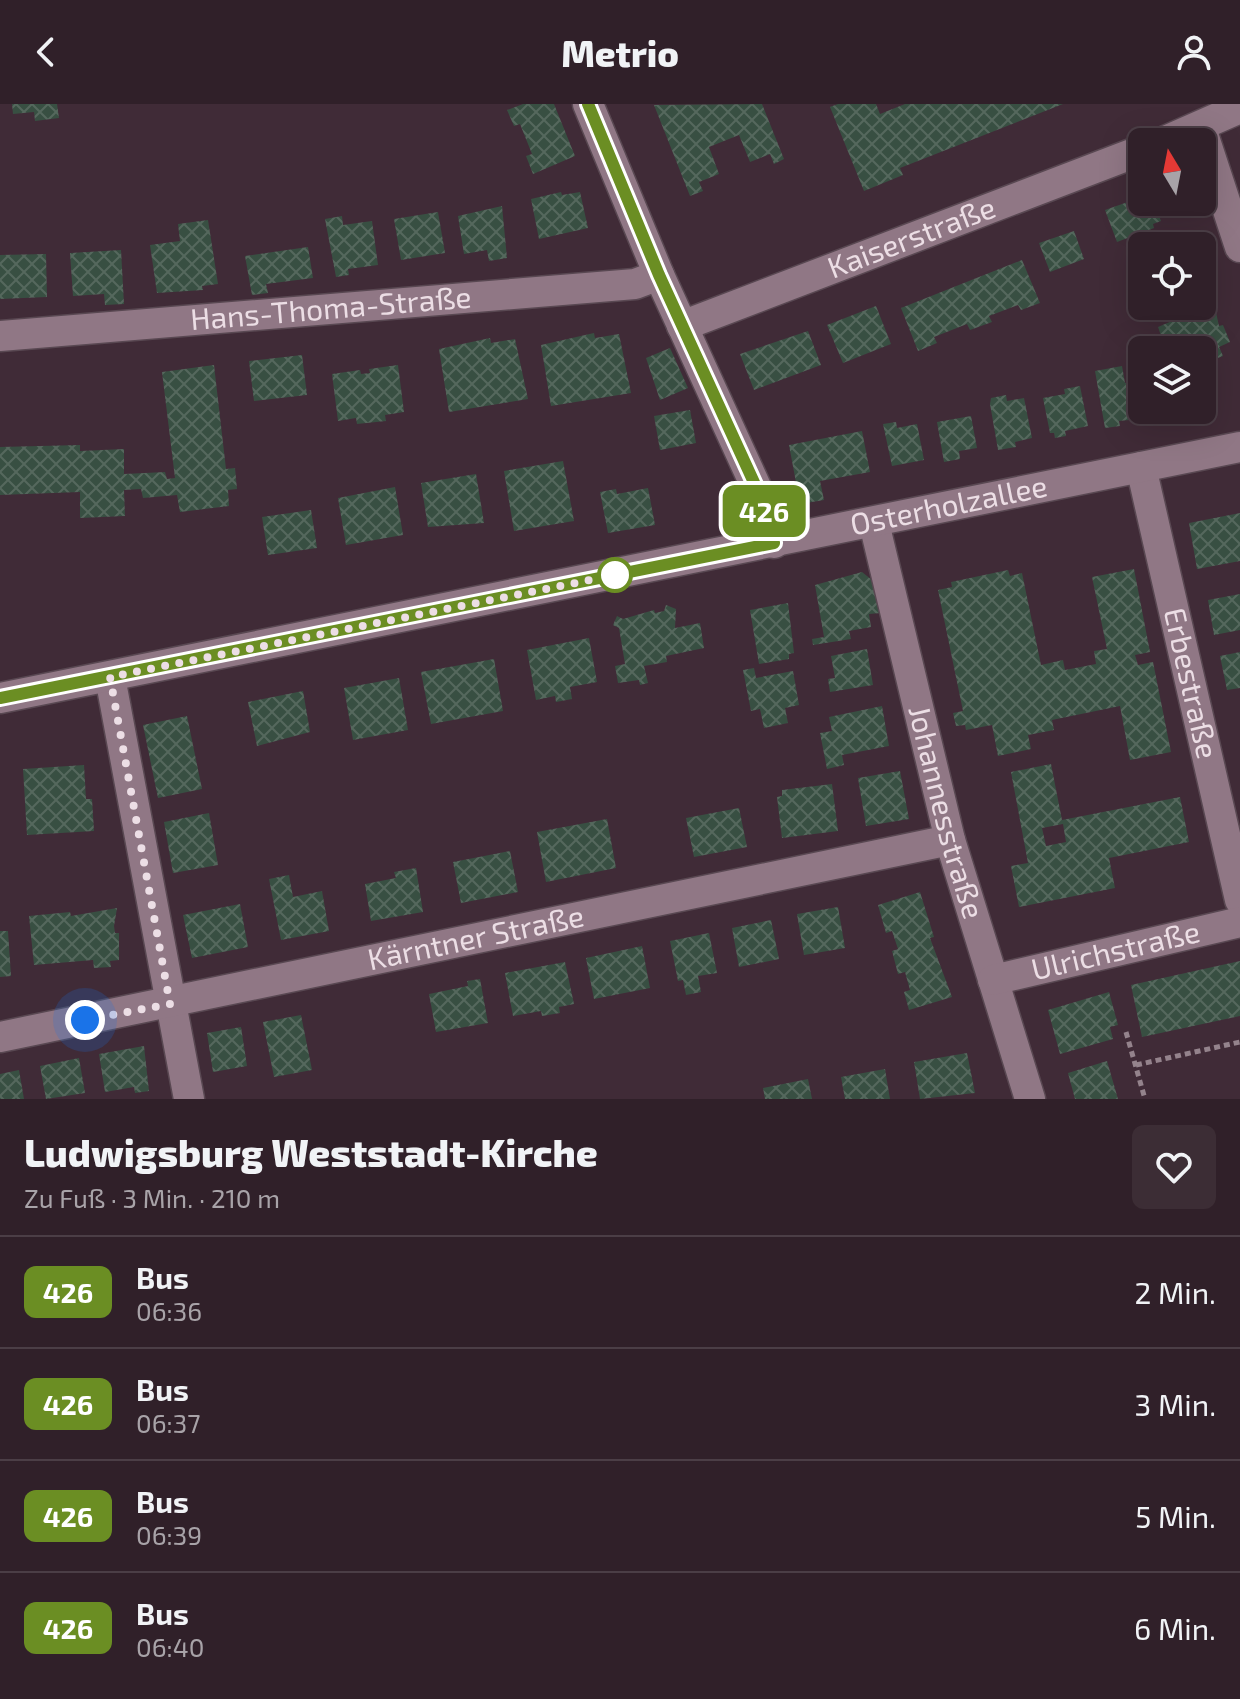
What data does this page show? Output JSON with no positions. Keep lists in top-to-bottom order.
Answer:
{
  "streets": {
    "street": [
      "Kaiserstraße",
      "Hans-Thoma-Straße",
      "Osterholzallee",
      "Erbestraße",
      "Johannesstraße",
      "Kärntner Straße",
      "Ulrichstraße"
    ]
  },
  "crossings": [
    ["Osterholzallee", "Erbestraße"],
    ["Osterholzallee", "Johannesstraße"],
    ["Johannesstraße", "Kärntner Straße"],
    ["Johannesstraße", "Ulrichstraße"]
  ],
  "lines": ["bus line 426"],
  "north": "top",
  "page": {
    "header": "Metrio",
    "on_map": "426",
    "heading": ["Ludwigsburg Weststadt-Kirche", "Zu Fuß · 3 Min. · 210 m"],
    "list": [
      {
        "mark": "426",
        "name": "Bus",
        "note": "06:36",
        "value": "2 Min."
      },
      {
        "mark": "426",
        "name": "Bus",
        "note": "06:37",
        "value": "3 Min."
      },
      {
        "mark": "426",
        "name": "Bus",
        "note": "06:39",
        "value": "5 Min."
      },
      {
        "mark": "426",
        "name": "Bus",
        "note": "06:40",
        "value": "6 Min."
      }
    ]
  }
}
